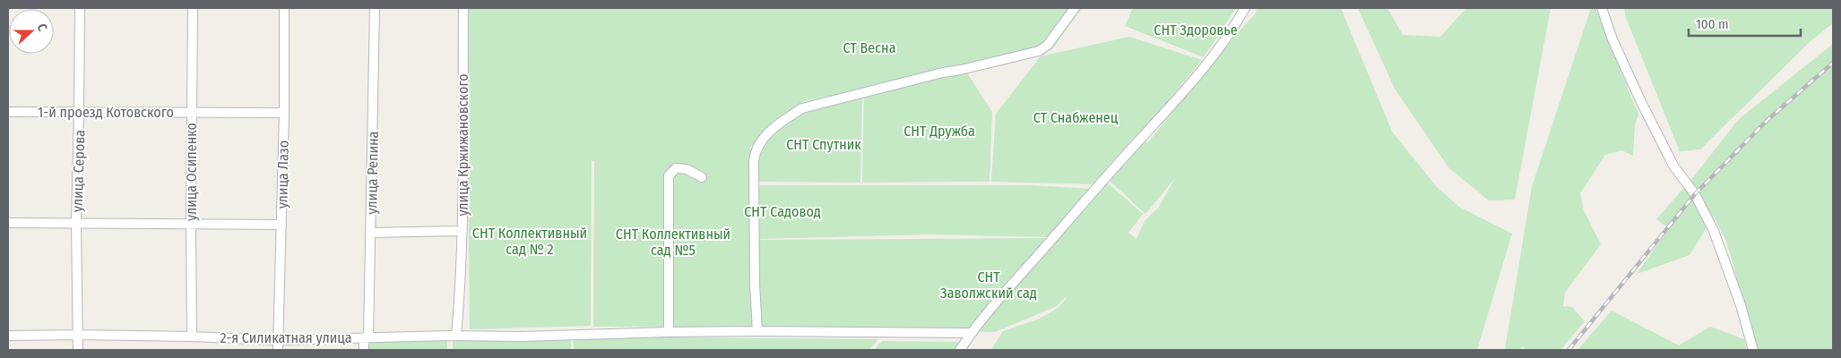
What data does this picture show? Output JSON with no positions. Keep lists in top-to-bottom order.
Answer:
{
  "streets": {
    "street": [
      "1-й проезд Котовского",
      "улица Кржижановского",
      "улица Серова",
      "улица Осипенко",
      "улица Репина",
      "улица Лазо",
      "2-я Силикатная улица"
    ]
  },
  "crossings": [
    ["1-й проезд Котовского", "улица Серова"],
    ["1-й проезд Котовского", "улица Осипенко"],
    ["1-й проезд Котовского", "улица Лазо"],
    ["улица Кржижановского", "2-я Силикатная улица"],
    ["улица Серова", "2-я Силикатная улица"],
    ["улица Осипенко", "2-я Силикатная улица"],
    ["улица Репина", "2-я Силикатная улица"],
    ["улица Лазо", "2-я Силикатная улица"]
  ],
  "parks": [
    "СНТ Здоровье",
    "СТ Весна",
    "СТ Снабженец",
    "СНТ Дружба",
    "СНТ Спутник",
    "СНТ Садовод",
    "СНТ Коллективный сад № 2",
    "СНТ Коллективный сад №5",
    "СНТ Заволжский сад"
  ],
  "scale_bar": "100 m",
  "north": "right"
}
